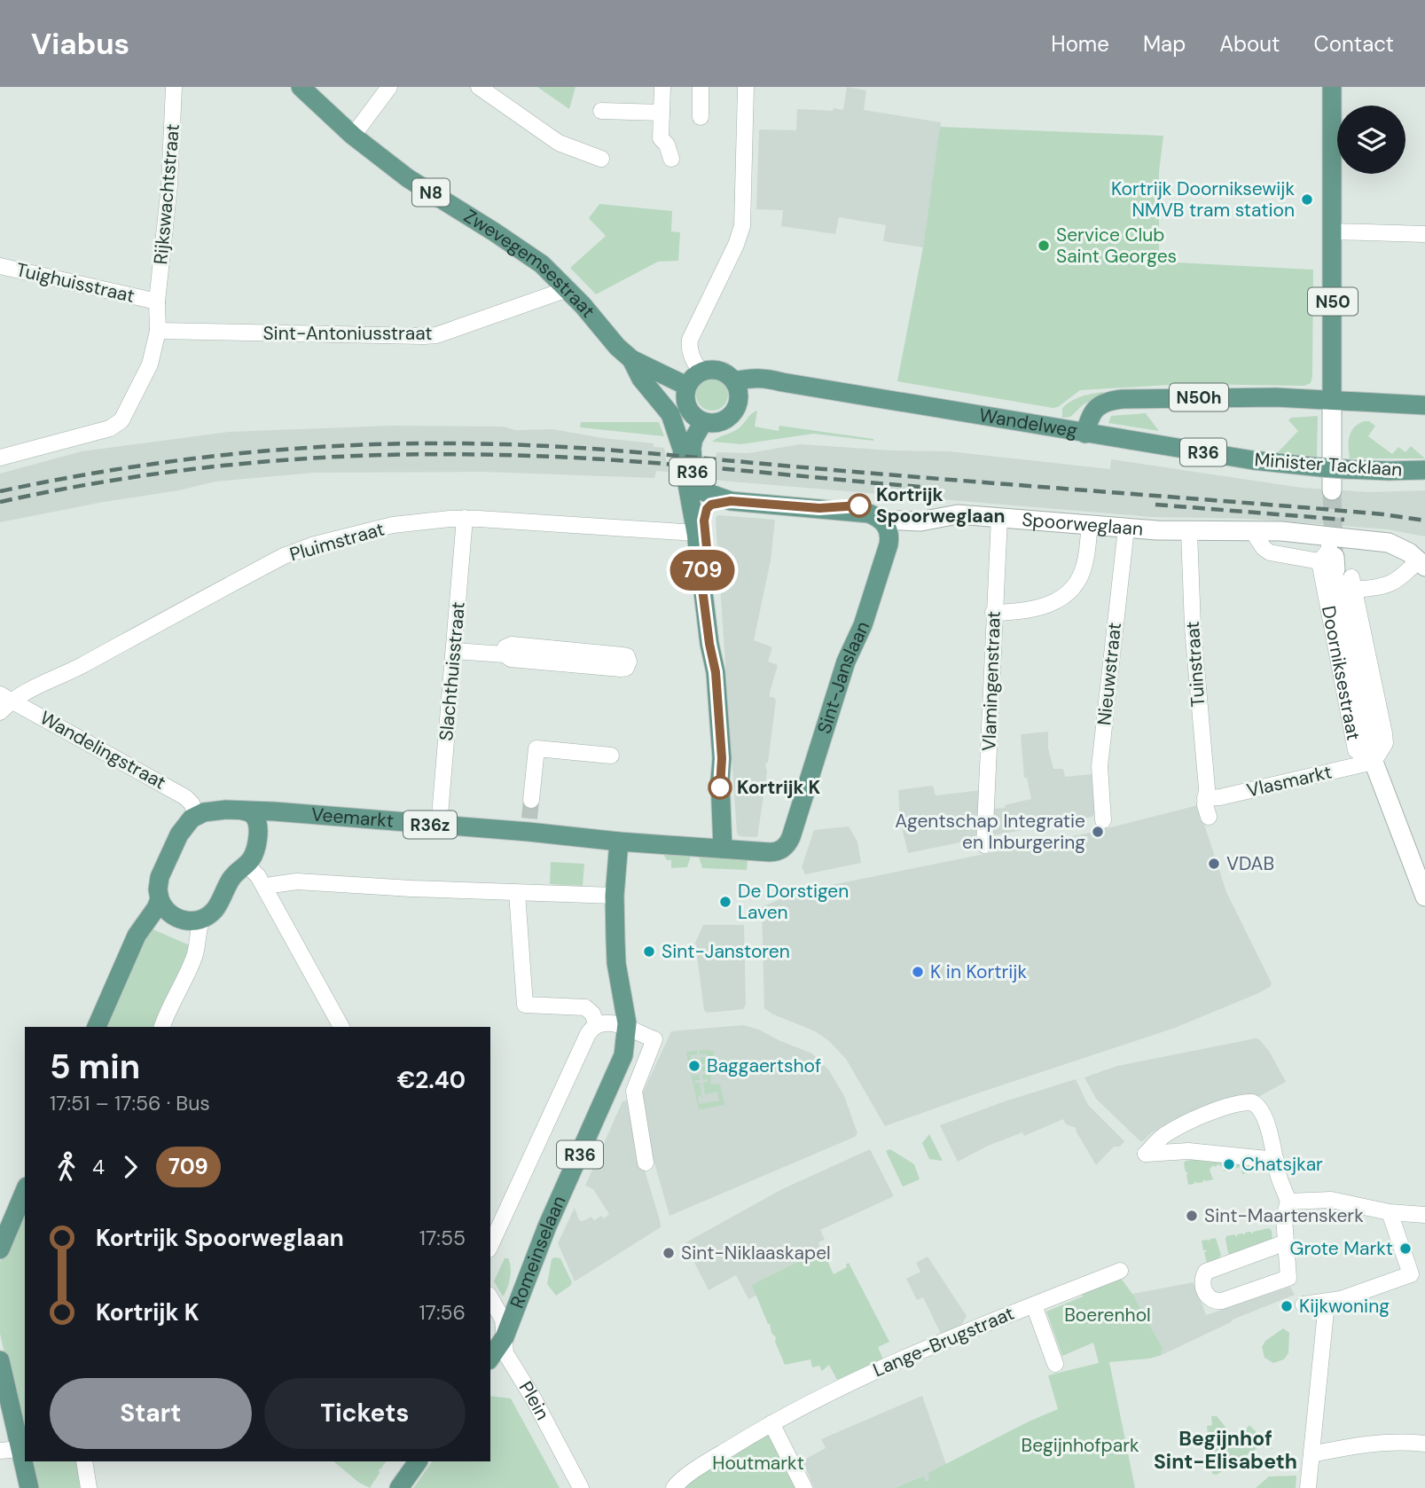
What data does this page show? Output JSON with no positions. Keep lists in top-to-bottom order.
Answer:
{
  "streets": {
    "main road": [
      "N8",
      "Zwevegemsestraat",
      "N50",
      "N50h",
      "Wandelweg",
      "R36",
      "Minister Tacklaan",
      "Spoorweglaan",
      "Sint-Janslaan",
      "Veemarkt",
      "R36z",
      "Romeinselaan"
    ],
    "street": [
      "Rijkswachtstraat",
      "Tuighuisstraat",
      "Sint-Antoniusstraat",
      "Pluimstraat",
      "Tuinstraat",
      "Slachthuisstraat",
      "Doorniksestraat",
      "Nieuwstraat",
      "Vlamingenstraat",
      "Wandelingstraat",
      "Vlasmarkt",
      "Lange-Brugstraat",
      "Plein"
    ]
  },
  "crossings": [
    ["Rijkswachtstraat", "Tuighuisstraat"],
    ["Zwevegemsestraat", "Sint-Antoniusstraat"],
    ["Zwevegemsestraat", "Wandelweg"],
    ["Zwevegemsestraat", "R36"],
    ["Zwevegemsestraat", "Spoorweglaan"],
    ["Zwevegemsestraat", "Pluimstraat"],
    ["Zwevegemsestraat", "Veemarkt"],
    ["Tuighuisstraat", "Sint-Antoniusstraat"],
    ["N50", "N50h"],
    ["N50", "Wandelweg"],
    ["N50h", "Wandelweg"],
    ["Wandelweg", "R36"],
    ["Wandelweg", "Minister Tacklaan"],
    ["R36", "Spoorweglaan"],
    ["R36", "Veemarkt"],
    ["R36", "Romeinselaan"],
    ["R36", "Plein"],
    ["Spoorweglaan", "Tuinstraat"],
    ["Spoorweglaan", "Nieuwstraat"],
    ["Spoorweglaan", "Sint-Janslaan"],
    ["Spoorweglaan", "Vlamingenstraat"],
    ["Pluimstraat", "Slachthuisstraat"],
    ["Pluimstraat", "Wandelingstraat"],
    ["Tuinstraat", "Vlasmarkt"],
    ["Slachthuisstraat", "Veemarkt"],
    ["Doorniksestraat", "Vlasmarkt"],
    ["Sint-Janslaan", "Veemarkt"],
    ["Wandelingstraat", "Veemarkt"],
    ["Romeinselaan", "Plein"]
  ],
  "districts": ["Begijnhof Sint-Elisabeth"],
  "parks": ["Boerenhol", "Begijnhofpark", "Houtmarkt"],
  "places": [
    "Kortrijk Doorniksewijk NMVB tram station",
    "Service Club Saint Georges",
    "Kortrijk Spoorweglaan",
    "Kortrijk K",
    "Agentschap Integratie en Inburgering",
    "VDAB",
    "De Dorstigen Laven",
    "Sint-Janstoren",
    "K in Kortrijk",
    "Baggaertshof",
    "Chatsjkar",
    "Sint-Maartenskerk",
    "Grote Markt",
    "Sint-Niklaaskapel",
    "Kijkwoning"
  ],
  "lines": ["bus line 709"],
  "page": {
    "header": "Viabus",
    "nav": [
      "Home",
      "Map",
      "About",
      "Contact"
    ],
    "on_map": "709",
    "heading": ["5 min", "17:51 – 17:56 · Bus", "€2.40"],
    "legs": ["4", "709"],
    "list": [
      {
        "name": "Kortrijk Spoorweglaan",
        "value": "17:55"
      },
      {
        "name": "Kortrijk K",
        "value": "17:56"
      }
    ],
    "buttons": ["Start", "Tickets"]
  }
}
